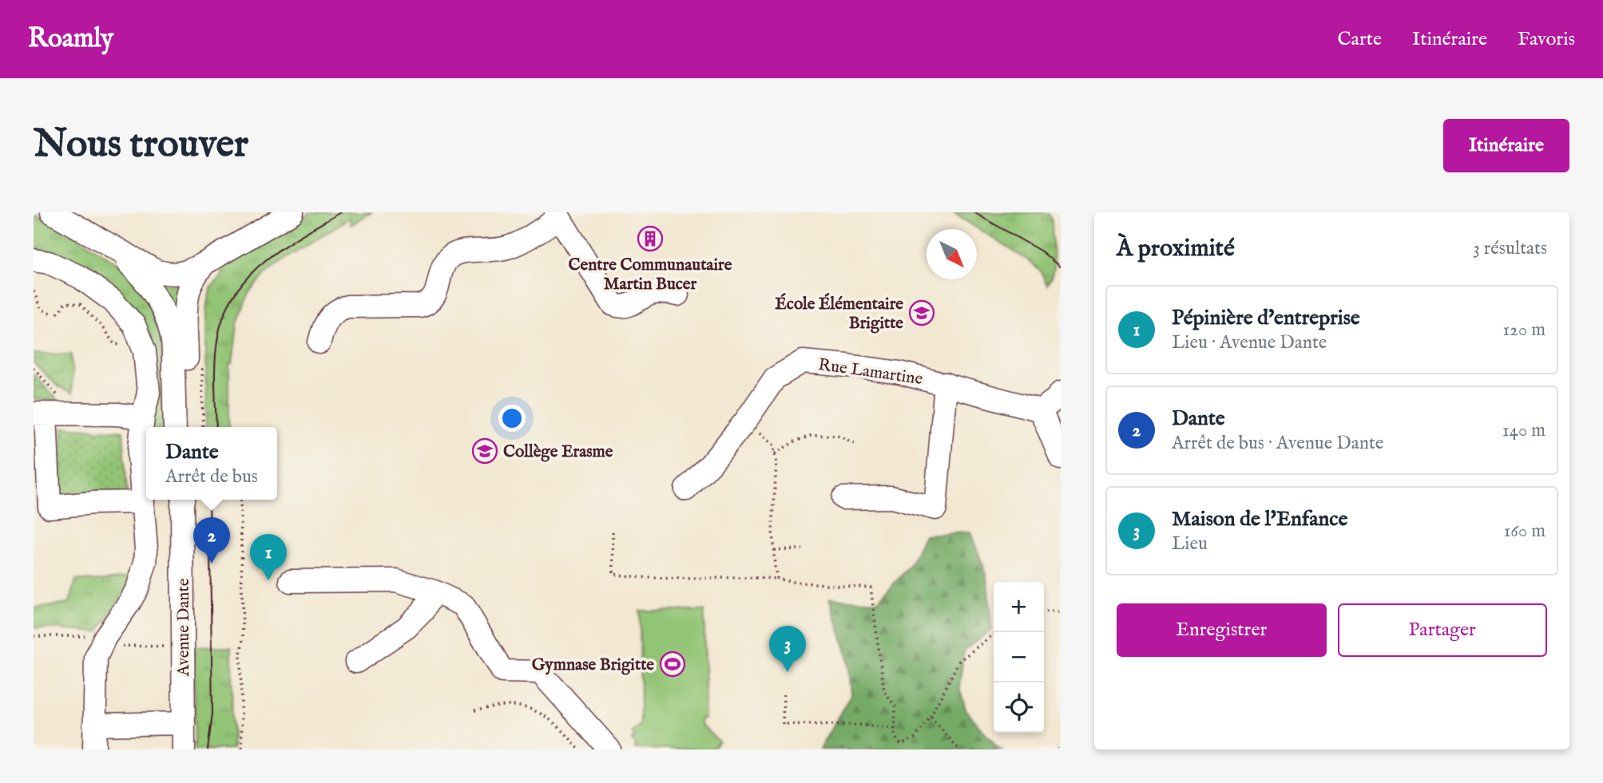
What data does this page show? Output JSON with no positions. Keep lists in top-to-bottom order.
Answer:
{
  "streets": {
    "street": ["Rue Lamartine", "Avenue Dante"]
  },
  "places": {
    "building": ["Centre Communautaire Martin Bucer"],
    "school or university": ["École Élémentaire Brigitte", "Collège Erasme"],
    "sports": ["Gymnase Brigitte"]
  },
  "north": "bottom right",
  "page": {
    "header": "Roamly",
    "nav": ["Carte", "Itinéraire", "Favoris"],
    "buttons": [
      "Itinéraire",
      ["Enregistrer", "Partager"]
    ],
    "title": "Nous trouver",
    "heading": ["À proximité", "3 résultats"],
    "list": [
      {
        "mark": "1",
        "name": "Pépinière d'entreprise",
        "note": "Lieu · Avenue Dante",
        "value": "120 m"
      },
      {
        "mark": "2",
        "name": "Dante",
        "note": "Arrêt de bus · Avenue Dante",
        "value": "140 m"
      },
      {
        "mark": "3",
        "name": "Maison de l'Enfance",
        "note": "Lieu",
        "value": "160 m"
      }
    ],
    "popup": ["Dante", "Arrêt de bus"],
    "pins": ["2", "1", "3"],
    "map_buttons": ["+", "−"]
  }
}
